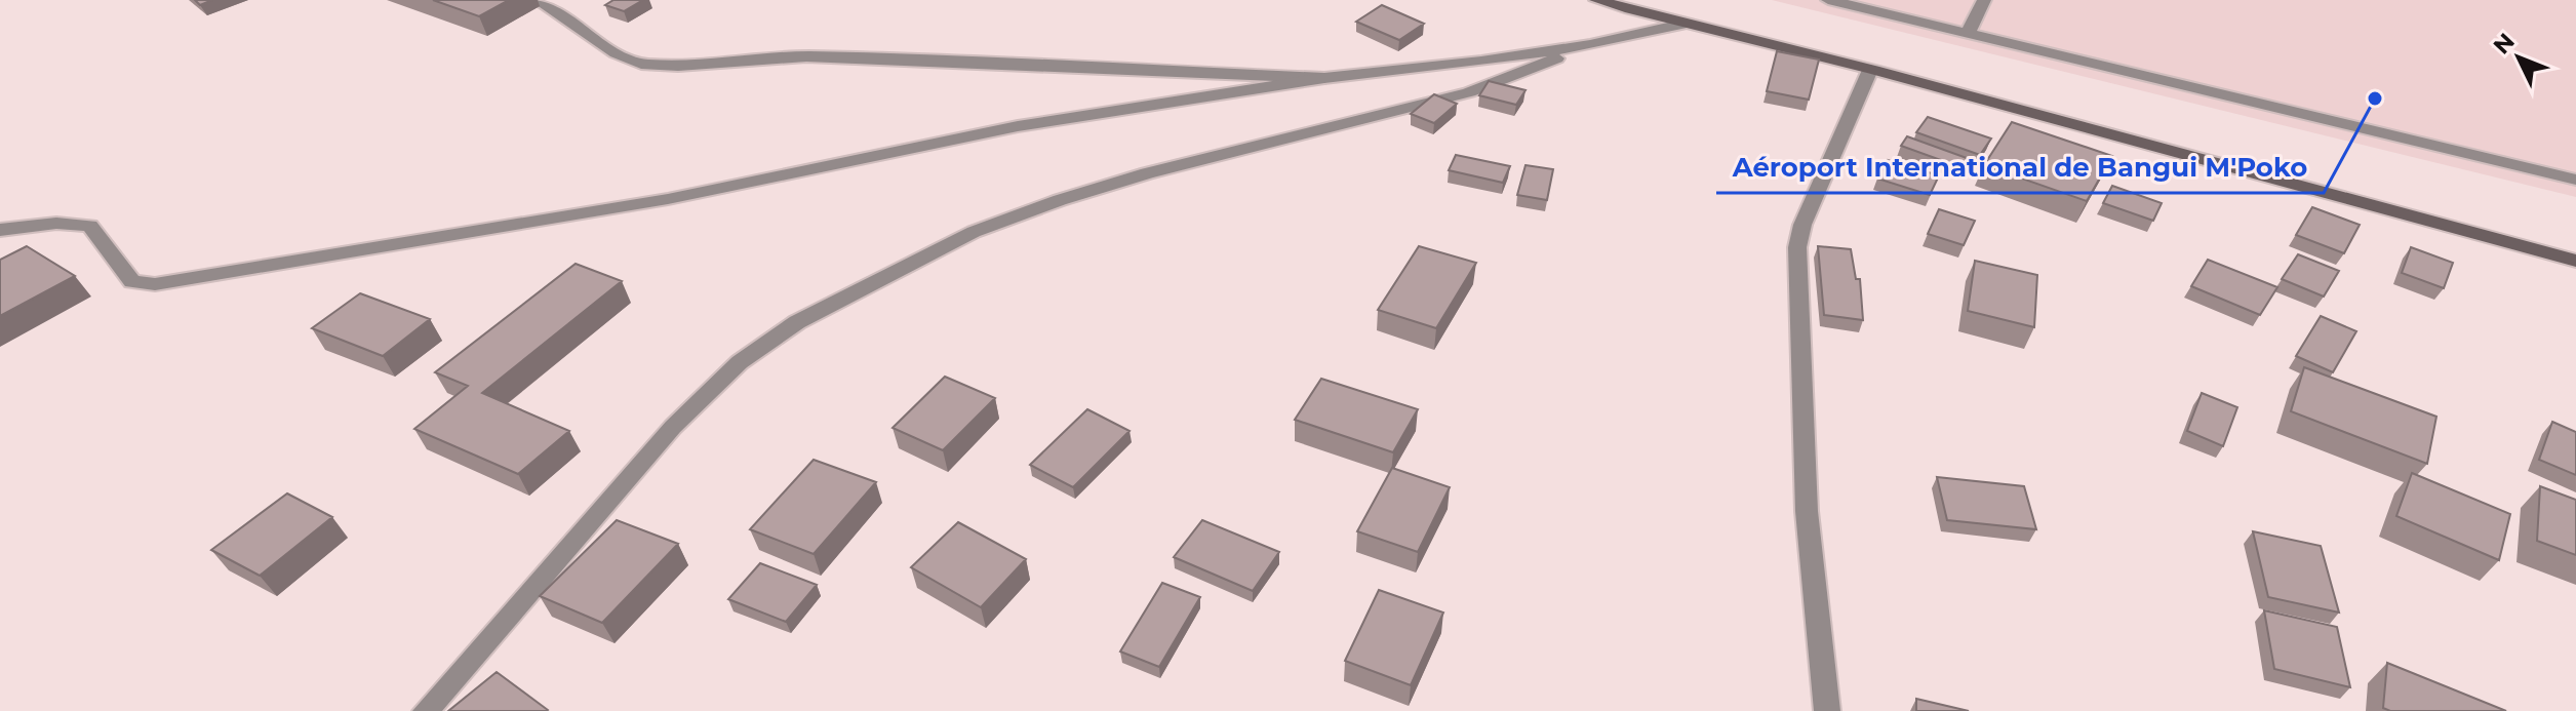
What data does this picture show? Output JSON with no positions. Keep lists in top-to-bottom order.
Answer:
{
  "places": ["Aéroport International de Bangui M'Poko"],
  "north": "top left"
}
